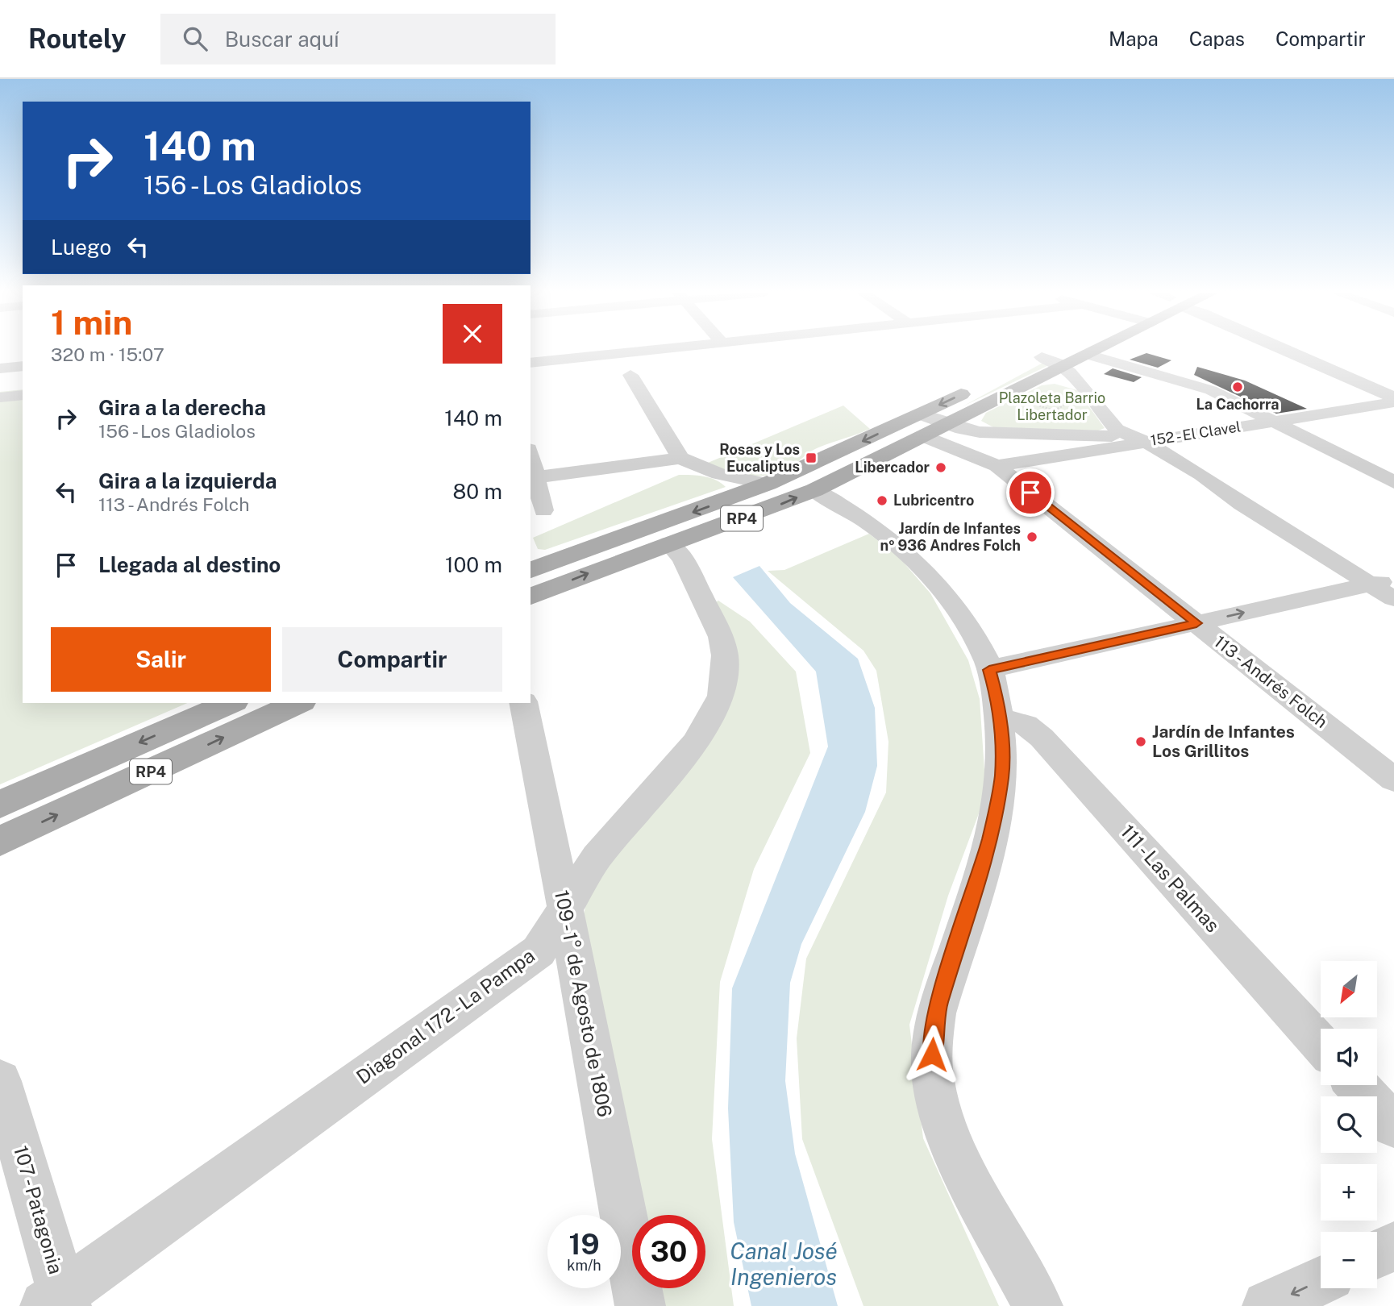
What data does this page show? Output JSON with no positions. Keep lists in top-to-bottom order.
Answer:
{
  "streets": {
    "main road": ["RP4"],
    "street": [
      "152 - El Clavel",
      "113 - Andrés Folch",
      "111 - Las Palmas",
      "109 - 1° de Agosto de 1806",
      "Diagonal 172 - La Pampa",
      "107 - Patagonia"
    ]
  },
  "crossings": [
    ["152 - El Clavel", "113 - Andrés Folch"],
    ["RP4", "113 - Andrés Folch"],
    ["RP4", "Diagonal 172 - La Pampa"],
    ["109 - 1° de Agosto de 1806", "Diagonal 172 - La Pampa"],
    ["Diagonal 172 - La Pampa", "107 - Patagonia"]
  ],
  "water": ["Canal José Ingenieros"],
  "parks": ["Plazoleta Barrio Libertador"],
  "places": {
    "other": [
      "La Cachorra",
      "Libercador",
      "Lubricentro",
      "Jardín de Infantes nº 936 Andres Folch",
      "Jardín de Infantes Los Grillitos"
    ],
    "transit": ["Rosas y Los Eucaliptus"]
  },
  "north": "bottom left",
  "page": {
    "header": "Routely",
    "search": "Buscar aquí",
    "nav": ["Mapa", "Capas", "Compartir"],
    "turn": ["140 m", "156 - Los Gladiolos"],
    "then": "Luego",
    "heading": ["1 min", "320 m · 15:07"],
    "list": [
      {
        "name": "Gira a la derecha",
        "note": "156 - Los Gladiolos",
        "value": "140 m"
      },
      {
        "name": "Gira a la izquierda",
        "note": "113 - Andrés Folch",
        "value": "80 m"
      },
      {
        "name": "Llegada al destino",
        "value": "100 m"
      }
    ],
    "buttons": ["Salir", "Compartir"],
    "map_buttons": ["+", "−"],
    "speed": "19 km/h",
    "limit": "30"
  }
}
